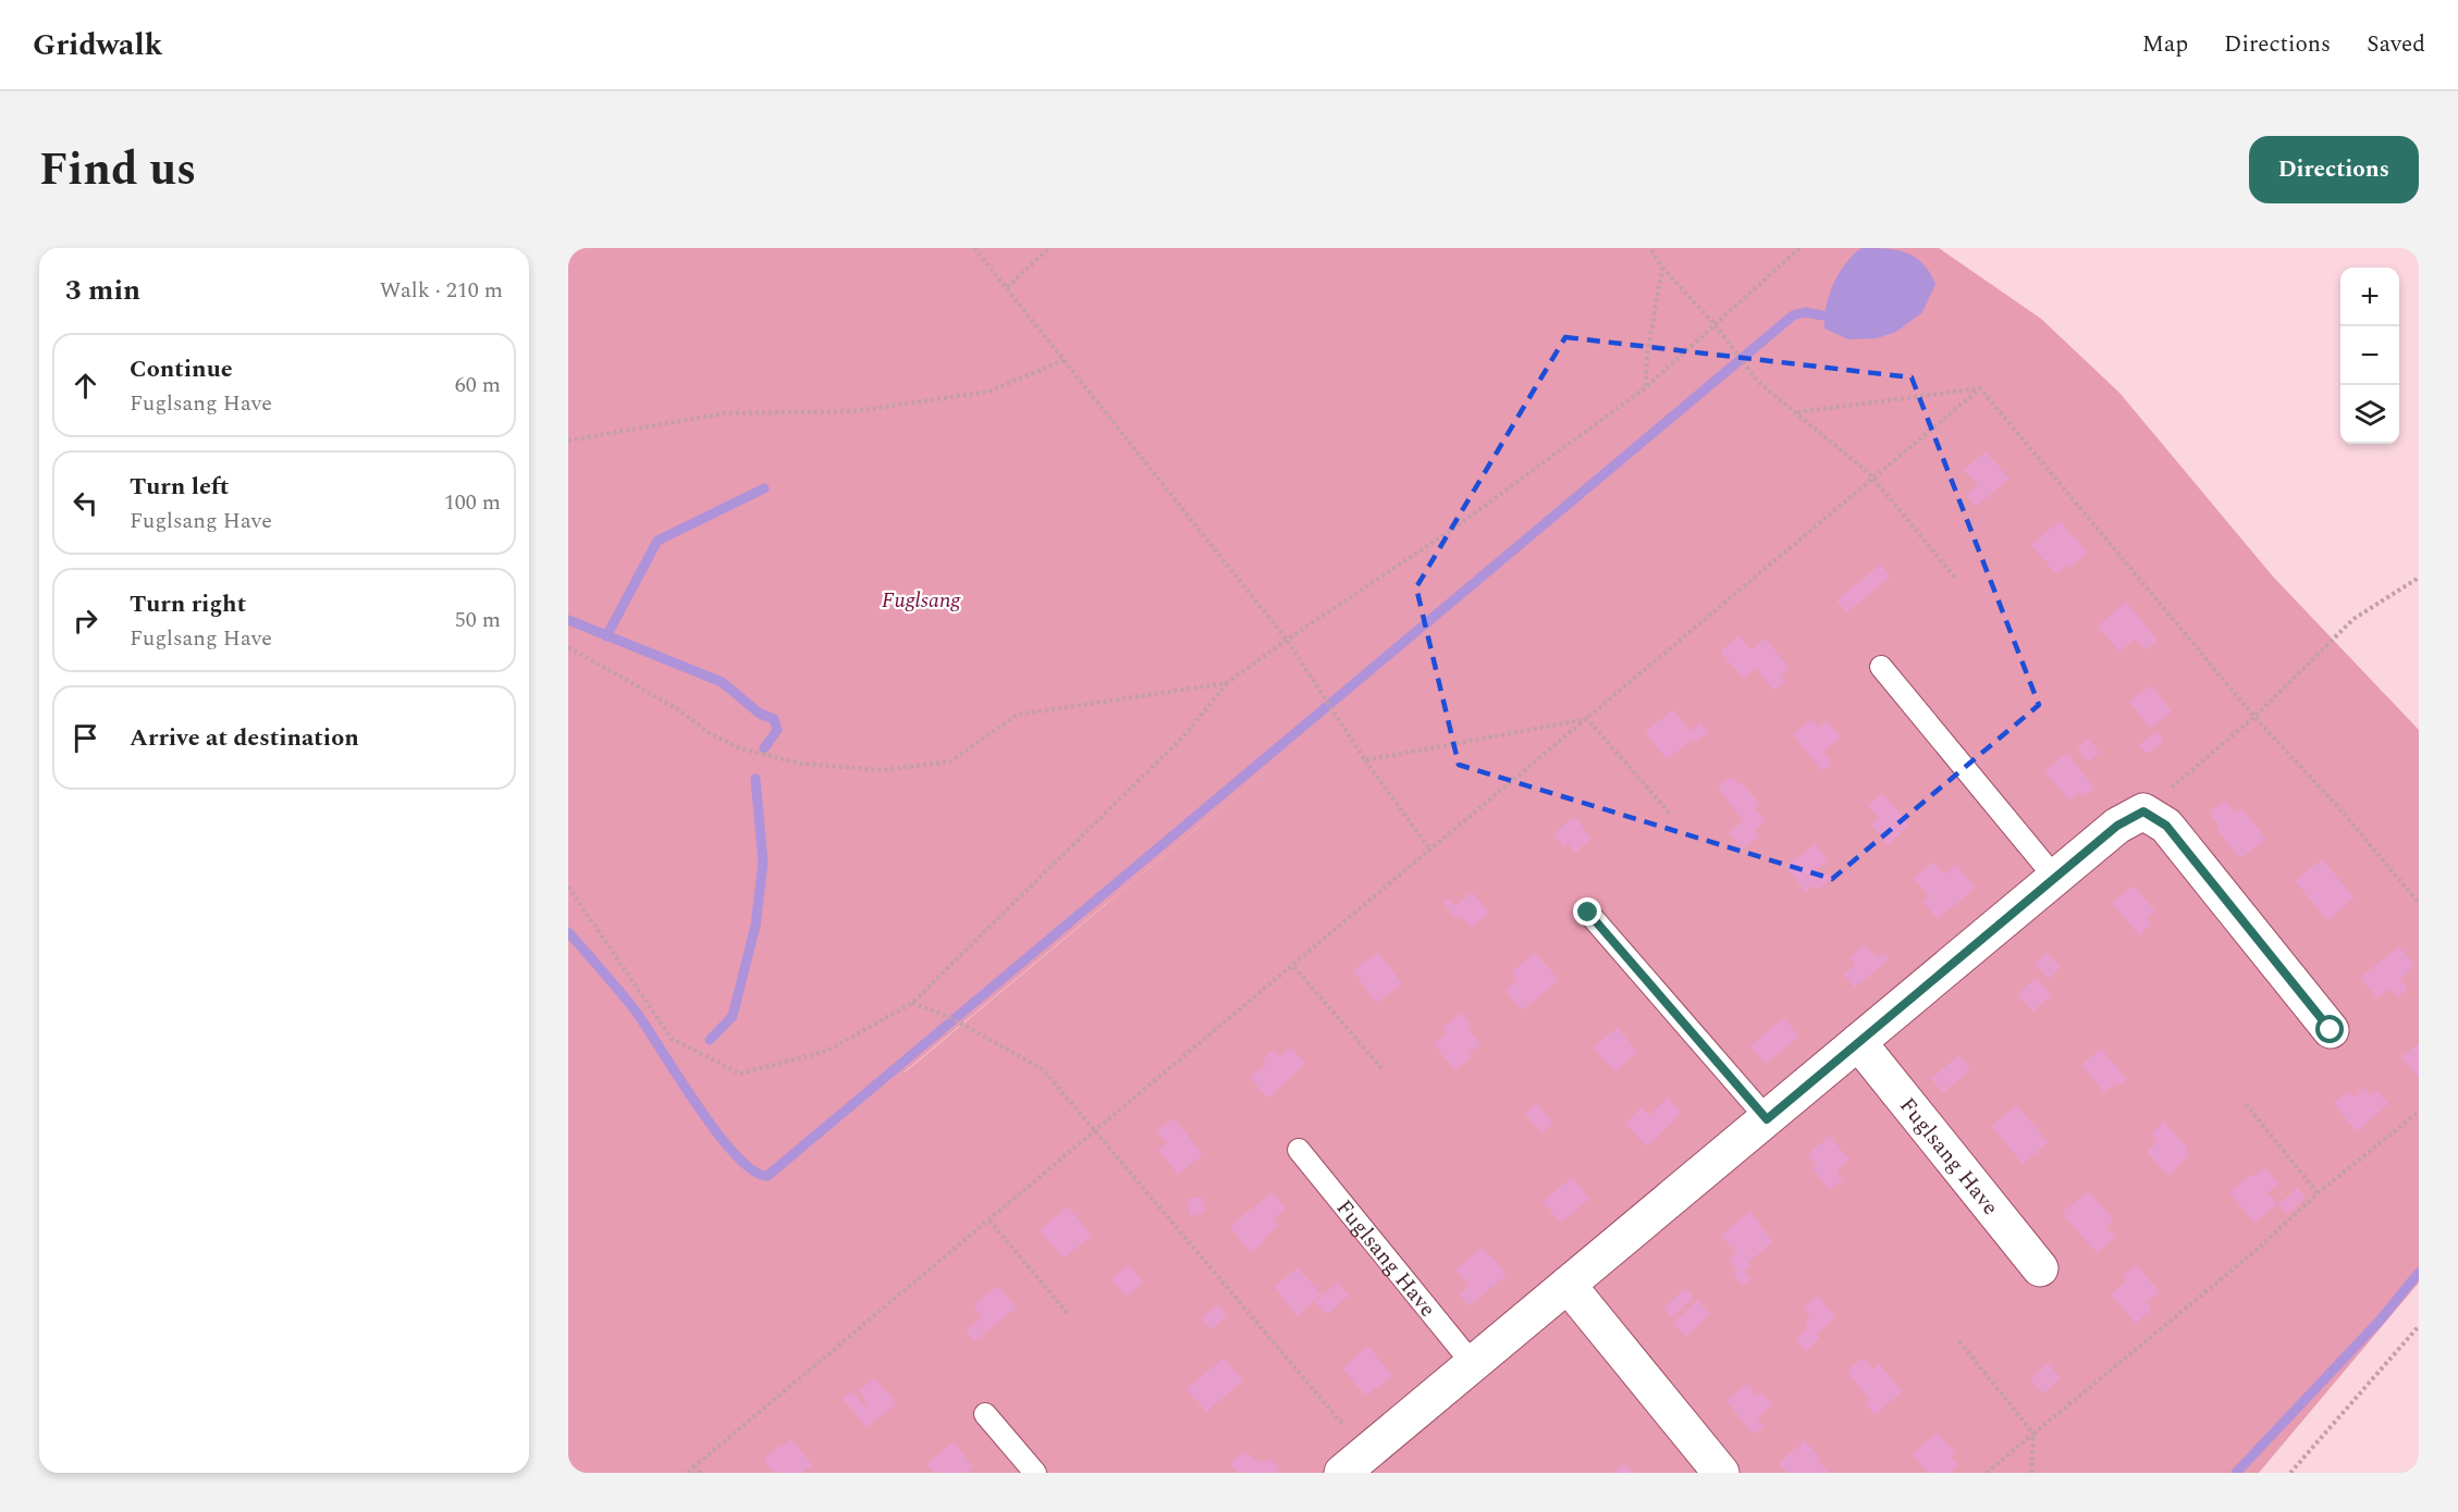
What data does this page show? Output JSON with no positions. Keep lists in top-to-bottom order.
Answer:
{
  "streets": {
    "street": ["Fuglsang Have"]
  },
  "parks": ["Fuglsang"],
  "page": {
    "header": "Gridwalk",
    "nav": ["Map", "Directions", "Saved"],
    "title": "Find us",
    "buttons": "Directions",
    "heading": ["3 min", "Walk · 210 m"],
    "map_buttons": ["+", "−"],
    "list": [
      ["Continue", "Fuglsang Have", "60 m"],
      ["Turn left", "Fuglsang Have", "100 m"],
      ["Turn right", "Fuglsang Have", "50 m"],
      "Arrive at destination"
    ]
  }
}
